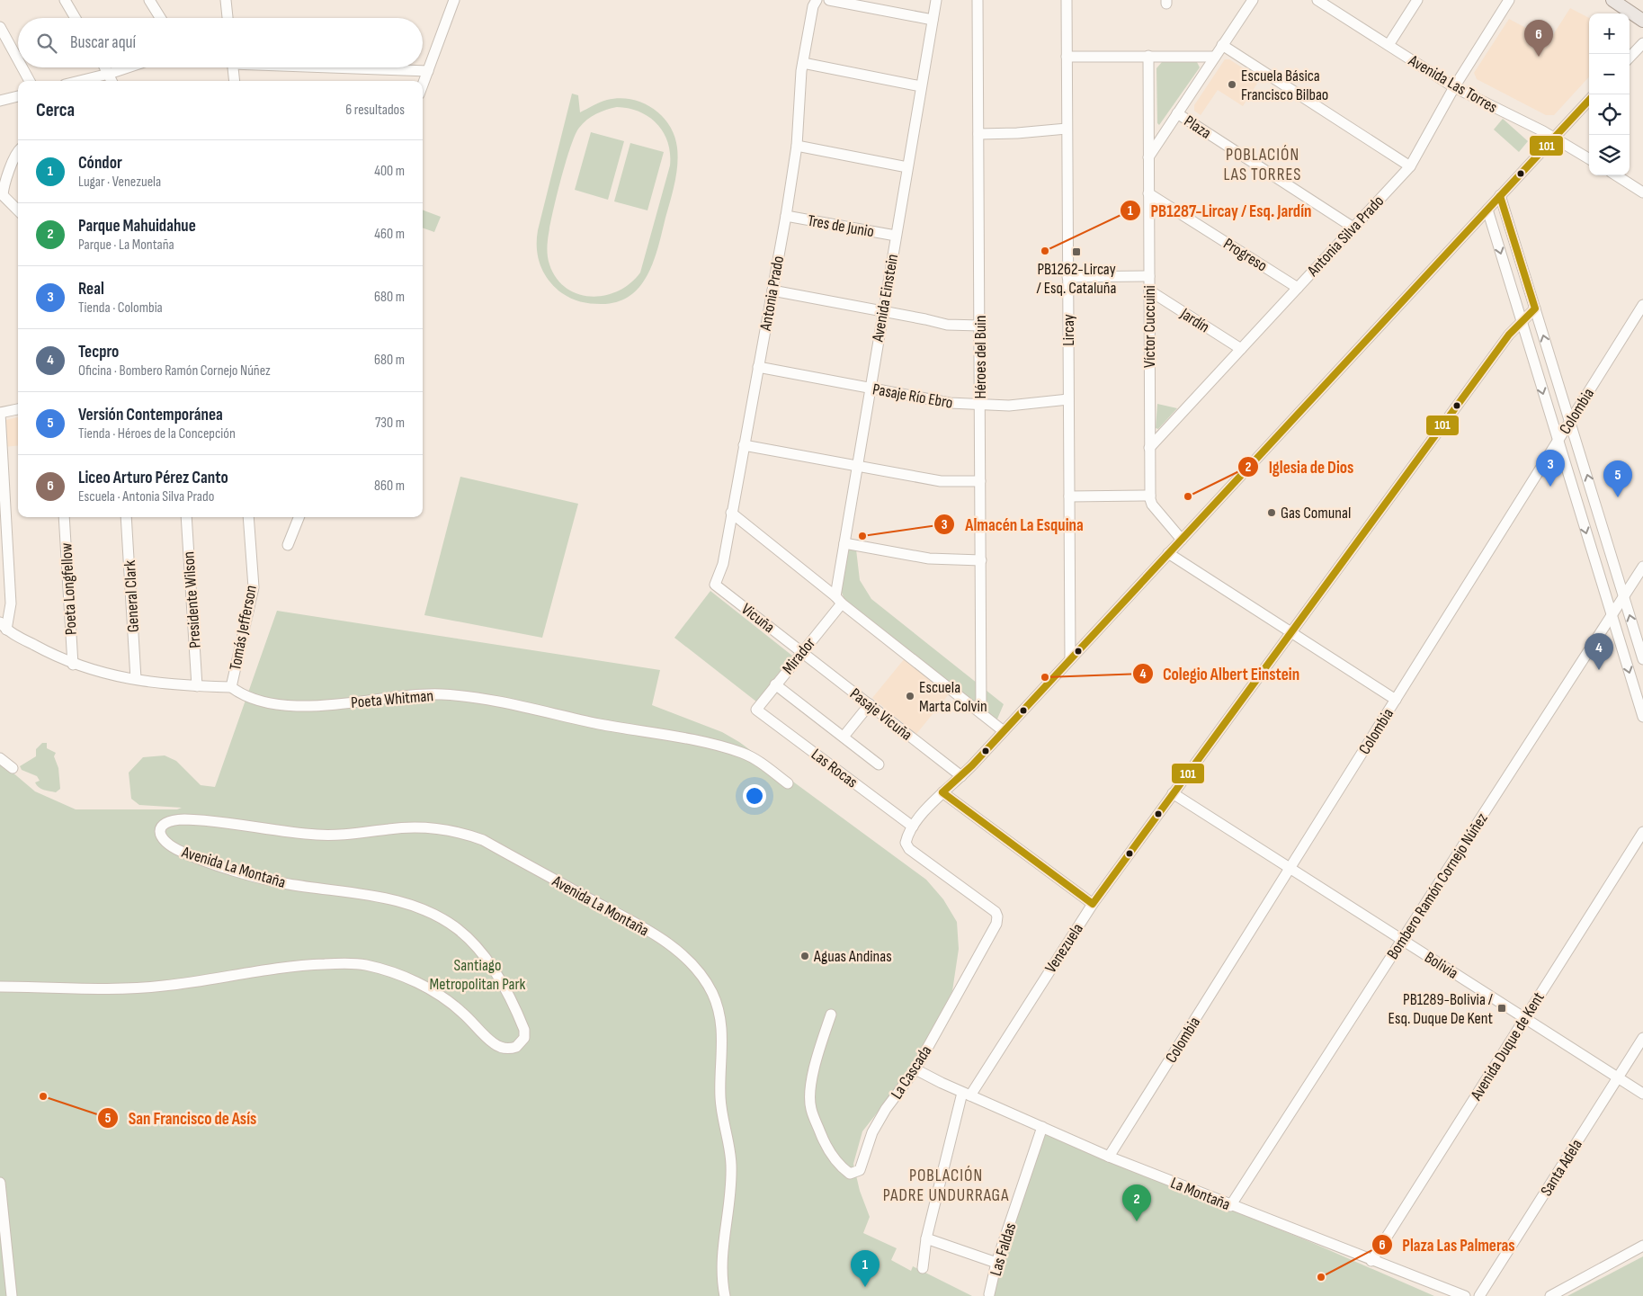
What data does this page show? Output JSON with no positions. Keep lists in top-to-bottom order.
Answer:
{
  "streets": {
    "street": [
      "Avenida Las Torres",
      "Plaza",
      "Tres de Junio",
      "Antonia Silva Prado",
      "Progreso",
      "Antonia Prado",
      "Avenida Einstein",
      "Jardín",
      "Víctor Cuccuini",
      "Lircay",
      "Héroes del Buin",
      "Pasaje Río Ebro",
      "Colombia",
      "Poeta Longfellow",
      "General Clark",
      "Presidente Wilson",
      "Vicuña",
      "Tomás Jefferson",
      "Mirador",
      "Poeta Whitman",
      "Pasaje Vicuña",
      "Las Rocas",
      "Avenida La Montaña",
      "Bombero Ramón Cornejo Núñez",
      "Venezuela",
      "Bolivia",
      "Avenida Duque de Kent",
      "La Cascada",
      "Santa Adela",
      "La Montaña",
      "Las Faldas"
    ]
  },
  "crossings": [
    ["Avenida Las Torres", "Antonia Silva Prado"],
    ["Plaza", "Antonia Silva Prado"],
    ["Tres de Junio", "Antonia Prado"],
    ["Tres de Junio", "Avenida Einstein"],
    ["Antonia Silva Prado", "Progreso"],
    ["Antonia Silva Prado", "Jardín"],
    ["Antonia Silva Prado", "Víctor Cuccuini"],
    ["Progreso", "Víctor Cuccuini"],
    ["Antonia Prado", "Pasaje Río Ebro"],
    ["Antonia Prado", "Vicuña"],
    ["Avenida Einstein", "Pasaje Río Ebro"],
    ["Avenida Einstein", "Mirador"],
    ["Jardín", "Víctor Cuccuini"],
    ["Lircay", "Pasaje Río Ebro"],
    ["Héroes del Buin", "Pasaje Río Ebro"],
    ["Colombia", "Bolivia"],
    ["Colombia", "La Montaña"],
    ["Poeta Longfellow", "Poeta Whitman"],
    ["General Clark", "Poeta Whitman"],
    ["Presidente Wilson", "Poeta Whitman"],
    ["Vicuña", "Mirador"],
    ["Vicuña", "Pasaje Vicuña"],
    ["Tomás Jefferson", "Poeta Whitman"],
    ["Mirador", "Pasaje Vicuña"],
    ["Mirador", "Las Rocas"],
    ["Las Rocas", "La Cascada"],
    ["Bombero Ramón Cornejo Núñez", "Bolivia"],
    ["Bombero Ramón Cornejo Núñez", "La Montaña"],
    ["Venezuela", "Bolivia"],
    ["Venezuela", "La Montaña"],
    ["Bolivia", "Avenida Duque de Kent"],
    ["Bolivia", "Santa Adela"],
    ["Avenida Duque de Kent", "La Montaña"],
    ["La Cascada", "La Montaña"],
    ["La Montaña", "Las Faldas"]
  ],
  "districts": ["POBLACIÓN LAS TORRES", "POBLACIÓN PADRE UNDURRAGA"],
  "parks": ["Santiago Metropolitan Park"],
  "places": {
    "other": [
      "Escuela Básica Francisco Bilbao",
      "PB1287-Lircay / Esq. Jardín",
      "Iglesia de Dios",
      "Gas Comunal",
      "Almacén La Esquina",
      "Colegio Albert Einstein",
      "Escuela Marta Colvin",
      "Aguas Andinas",
      "San Francisco de Asís",
      "Plaza Las Palmeras"
    ],
    "transit": ["PB1262-Lircay / Esq. Cataluña", "PB1289-Bolivia / Esq. Duque De Kent"]
  },
  "lines": ["transit line 101"],
  "page": {
    "map_buttons": ["+", "−"],
    "search": "Buscar aquí",
    "pins": [
      "6",
      "3",
      "5",
      "4",
      "2",
      "1"
    ],
    "heading": ["Cerca", "6 resultados"],
    "list": [
      {
        "mark": "1",
        "name": "Cóndor",
        "note": "Lugar · Venezuela",
        "value": "400 m"
      },
      {
        "mark": "2",
        "name": "Parque Mahuidahue",
        "note": "Parque · La Montaña",
        "value": "460 m"
      },
      {
        "mark": "3",
        "name": "Real",
        "note": "Tienda · Colombia",
        "value": "680 m"
      },
      {
        "mark": "4",
        "name": "Tecpro",
        "note": "Oficina · Bombero Ramón Cornejo Núñez",
        "value": "680 m"
      },
      {
        "mark": "5",
        "name": "Versión Contemporánea",
        "note": "Tienda · Héroes de la Concepción",
        "value": "730 m"
      },
      {
        "mark": "6",
        "name": "Liceo Arturo Pérez Canto",
        "note": "Escuela · Antonia Silva Prado",
        "value": "860 m"
      }
    ]
  }
}
